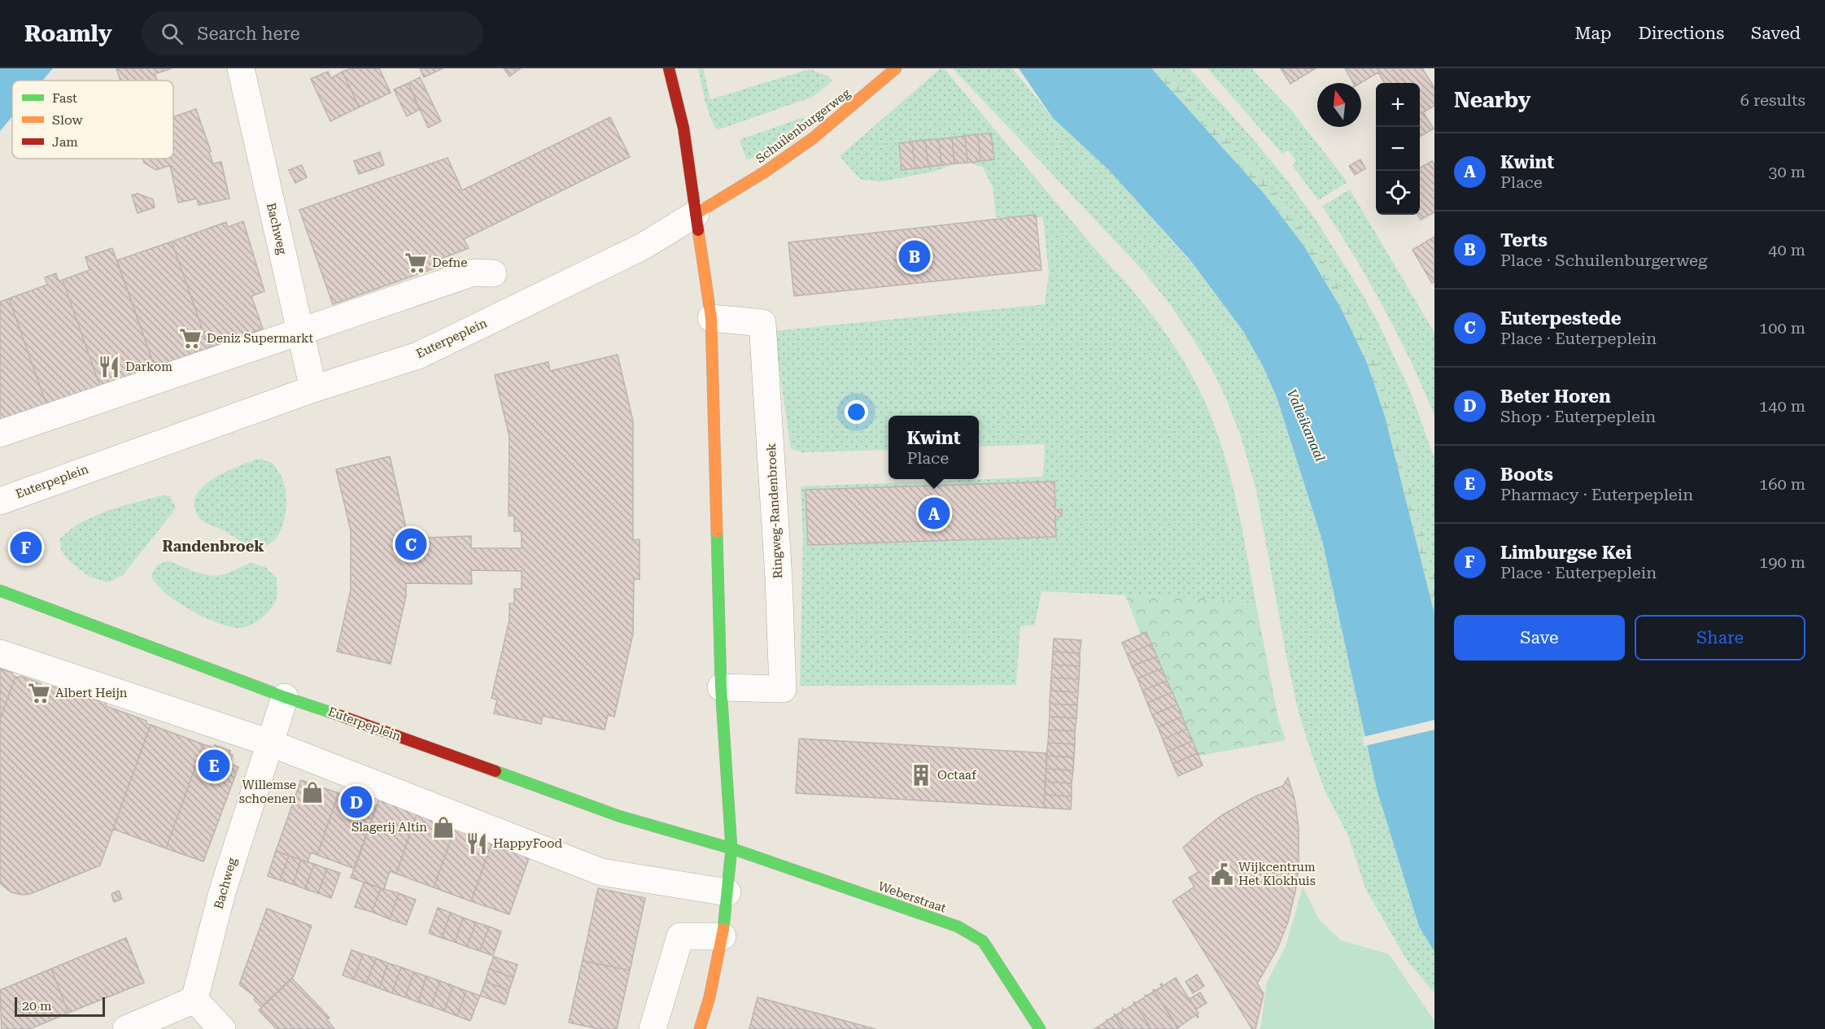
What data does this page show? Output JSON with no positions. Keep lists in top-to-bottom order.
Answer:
{
  "streets": {
    "street": [
      "Schuilenburgerweg",
      "Bachweg",
      "Euterpeplein",
      "Ringweg-Randenbroek",
      "Weberstraat"
    ]
  },
  "crossings": [
    ["Schuilenburgerweg", "Euterpeplein"],
    ["Bachweg", "Euterpeplein"],
    ["Euterpeplein", "Weberstraat"]
  ],
  "districts": ["Randenbroek"],
  "water": ["Valleikanaal"],
  "places": {
    "supermarket": ["Defne", "Deniz Supermarkt", "Albert Heijn"],
    "restaurant": ["Darkom", "HappyFood"],
    "building": ["Octaaf"],
    "shop": ["Willemse schoenen", "Slagerij Altin"],
    "public building": ["Wijkcentrum Het Klokhuis"]
  },
  "legend": ["Fast", "Slow", "Jam"],
  "scale_bar": "20 m",
  "north": "top",
  "page": {
    "header": "Roamly",
    "search": "Search here",
    "nav": ["Map", "Directions", "Saved"],
    "heading": ["Nearby", "6 results"],
    "map_buttons": ["+", "−"],
    "list": [
      {
        "mark": "A",
        "name": "Kwint",
        "note": "Place",
        "value": "30 m"
      },
      {
        "mark": "B",
        "name": "Terts",
        "note": "Place · Schuilenburgerweg",
        "value": "40 m"
      },
      {
        "mark": "C",
        "name": "Euterpestede",
        "note": "Place · Euterpeplein",
        "value": "100 m"
      },
      {
        "mark": "D",
        "name": "Beter Horen",
        "note": "Shop · Euterpeplein",
        "value": "140 m"
      },
      {
        "mark": "E",
        "name": "Boots",
        "note": "Pharmacy · Euterpeplein",
        "value": "160 m"
      },
      {
        "mark": "F",
        "name": "Limburgse Kei",
        "note": "Place · Euterpeplein",
        "value": "190 m"
      }
    ],
    "pins": [
      "B",
      "A",
      "C",
      "F",
      "E",
      "D"
    ],
    "popup": ["Kwint", "Place"],
    "buttons": ["Save", "Share"],
    "scale": "20 m"
  }
}
